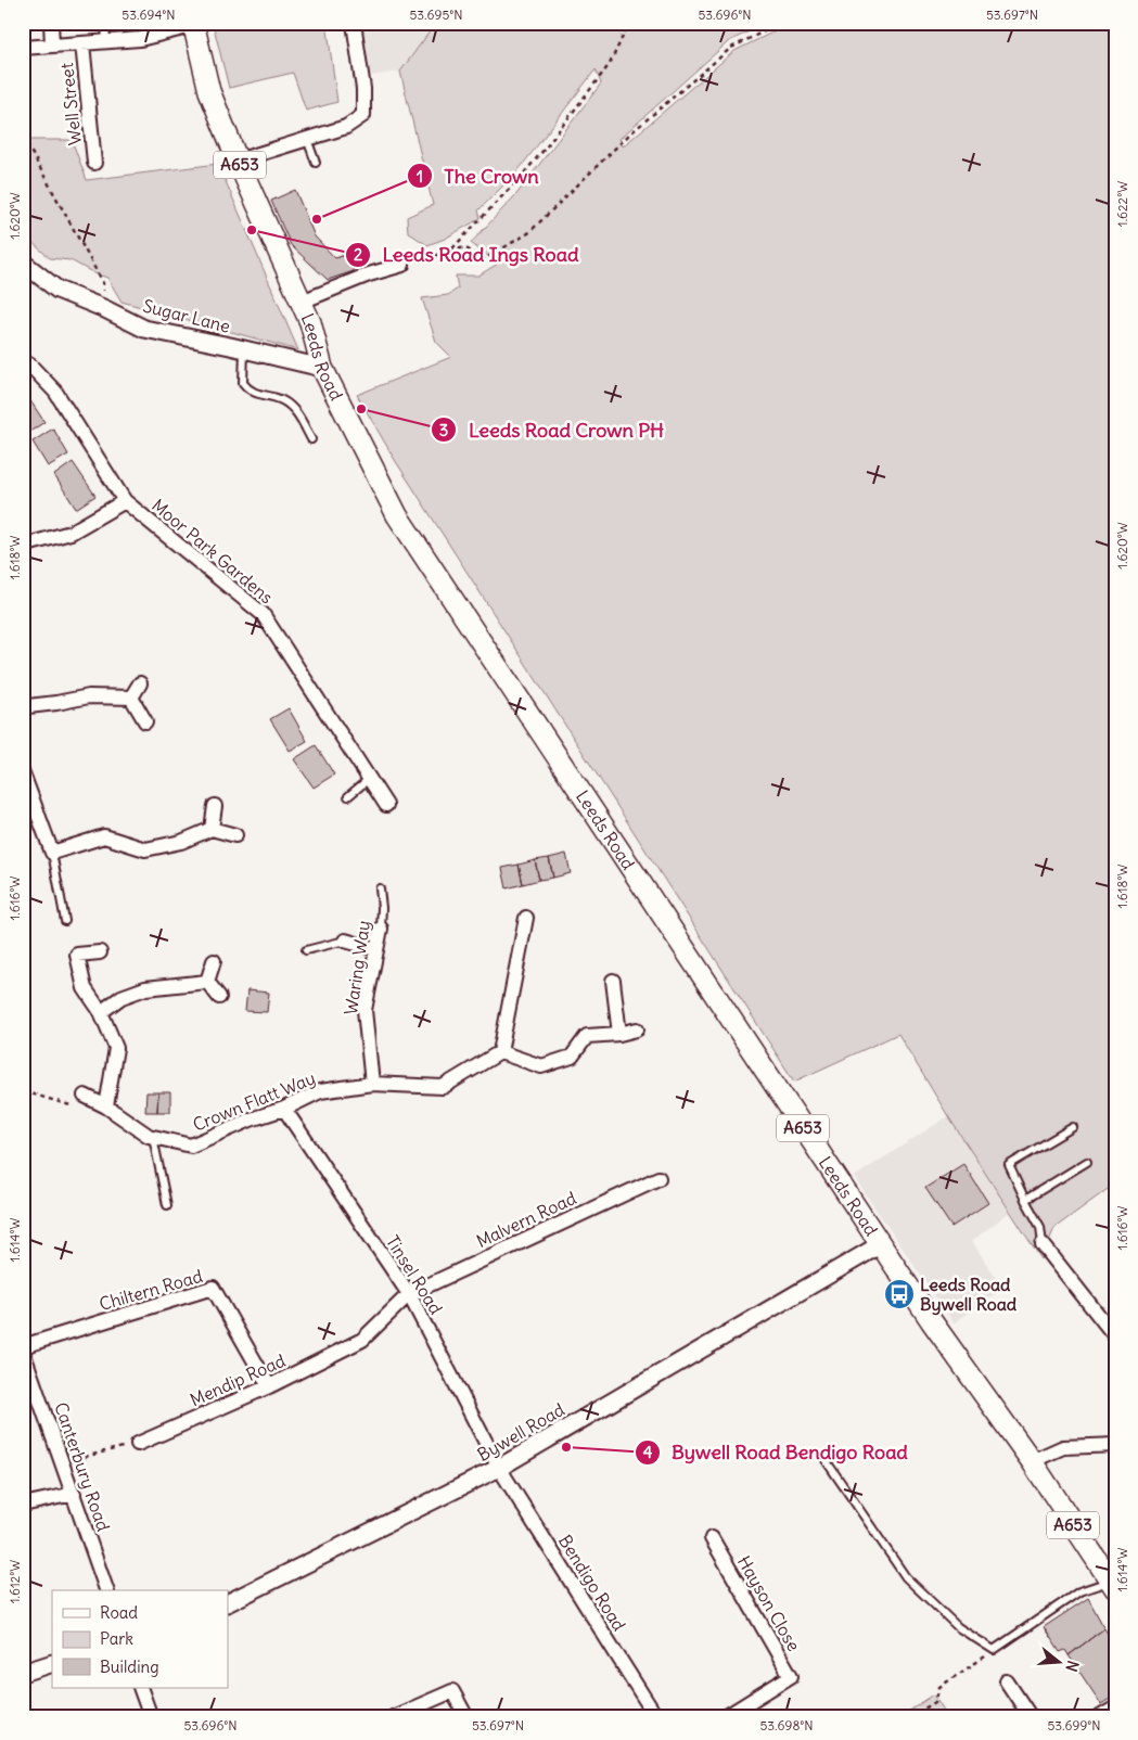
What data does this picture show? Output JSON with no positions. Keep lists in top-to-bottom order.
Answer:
{
  "streets": {
    "main road": ["A653", "Leeds Road"],
    "street": [
      "Well Street",
      "Sugar Lane",
      "Moor Park Gardens",
      "Waring Way",
      "Crown Flatt Way",
      "Malvern Road",
      "Tinsel Road",
      "Chiltern Road",
      "Mendip Road",
      "Bywell Road",
      "Canterbury Road",
      "Bendigo Road",
      "Hayson Close"
    ]
  },
  "crossings": [
    ["Sugar Lane", "Leeds Road"],
    ["Leeds Road", "Bywell Road"],
    ["Waring Way", "Crown Flatt Way"],
    ["Crown Flatt Way", "Tinsel Road"],
    ["Malvern Road", "Tinsel Road"],
    ["Malvern Road", "Mendip Road"],
    ["Tinsel Road", "Mendip Road"],
    ["Tinsel Road", "Bywell Road"],
    ["Tinsel Road", "Bendigo Road"],
    ["Chiltern Road", "Mendip Road"],
    ["Bywell Road", "Bendigo Road"]
  ],
  "places": {
    "other": [
      "The Crown",
      "Leeds Road Ings Road",
      "Leeds Road Crown PH",
      "Bywell Road Bendigo Road"
    ],
    "bus stop": ["Leeds Road Bywell Road"]
  },
  "legend": ["Road", "Park", "Building"],
  "north": "right",
  "coordinates": [
    "53.694°N",
    "53.695°N",
    "53.696°N",
    "53.697°N",
    "1.622°W",
    "1.620°W",
    "1.618°W",
    "1.616°W",
    "1.614°W",
    "1.612°W",
    "53.698°N",
    "53.699°N"
  ]
}
